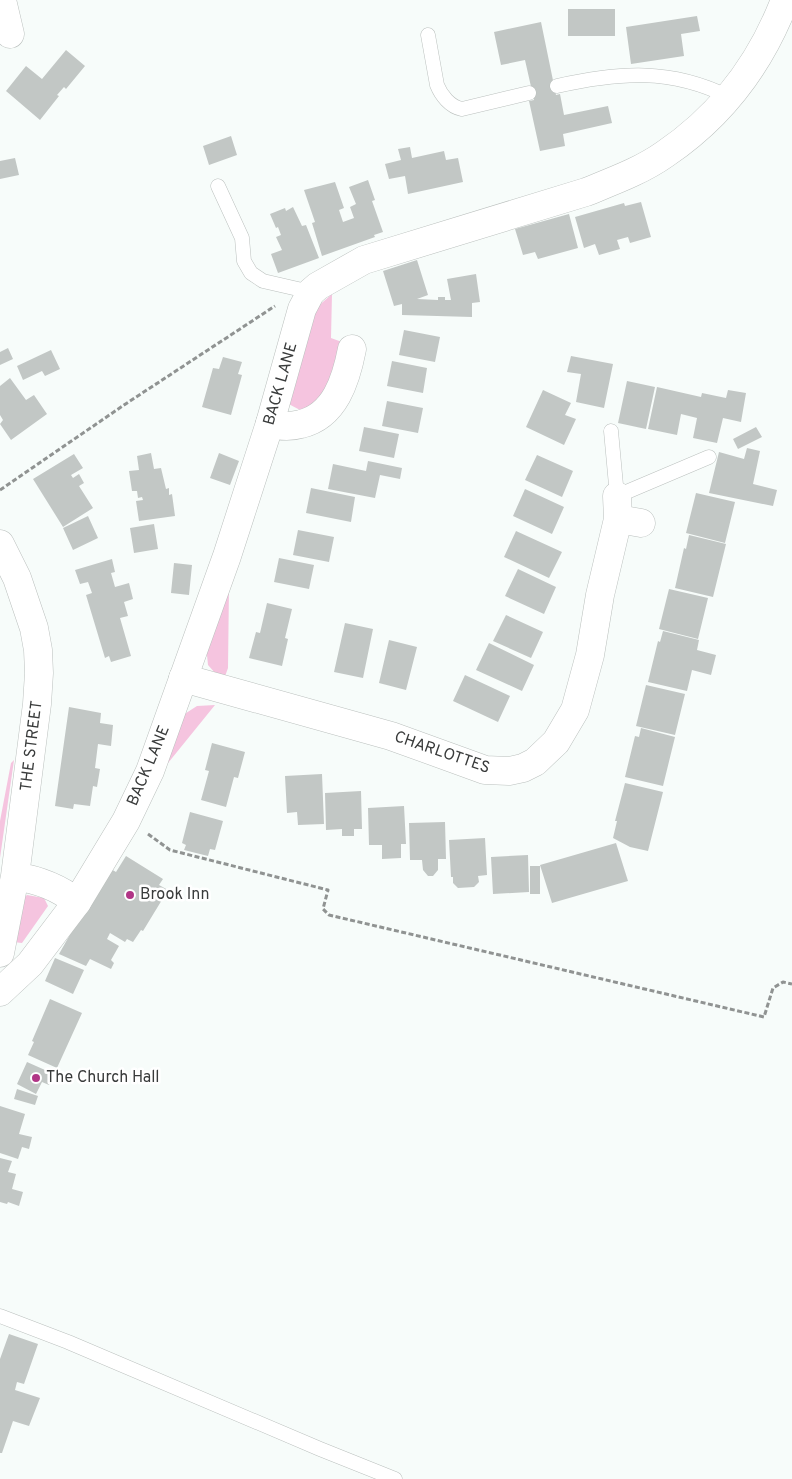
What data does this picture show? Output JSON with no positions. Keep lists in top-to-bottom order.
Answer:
{
  "streets": {
    "street": ["BACK LANE", "THE STREET", "CHARLOTTES"]
  },
  "crossings": [
    ["BACK LANE", "CHARLOTTES"]
  ],
  "places": ["Brook Inn", "The Church Hall"]
}
